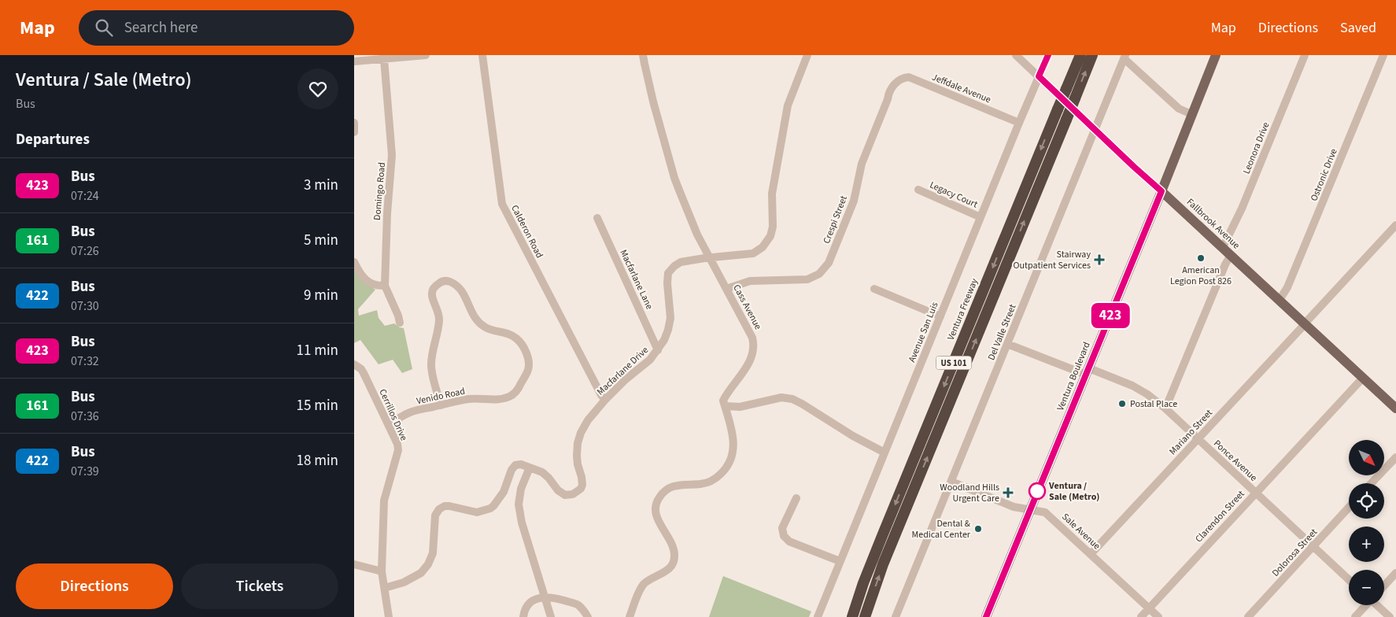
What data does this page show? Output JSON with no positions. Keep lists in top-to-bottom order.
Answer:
{
  "streets": {
    "highway": ["Ventura Freeway", "US 101"],
    "main road": ["Fallbrook Avenue", "Ventura Boulevard"],
    "street": [
      "Jeffdale Avenue",
      "Leonora Drive",
      "Ostronic Drive",
      "Domingo Road",
      "Legacy Court",
      "Crespi Street",
      "Calderon Road",
      "Macfarlane Lane",
      "Cass Avenue",
      "Avenue San Luis",
      "Del Valle Street",
      "Macfarlane Drive",
      "Venido Road",
      "Cerrillos Drive",
      "Mariano Street",
      "Ponce Avenue",
      "Clarendon Street",
      "Sale Avenue",
      "Dolorosa Street"
    ]
  },
  "crossings": [
    ["Jeffdale Avenue", "Crespi Street"],
    ["Jeffdale Avenue", "Avenue San Luis"],
    ["Leonora Drive", "Fallbrook Avenue"],
    ["Ostronic Drive", "Fallbrook Avenue"],
    ["Legacy Court", "Avenue San Luis"],
    ["Crespi Street", "Cass Avenue"],
    ["Fallbrook Avenue", "Avenue San Luis"],
    ["Fallbrook Avenue", "Del Valle Street"],
    ["Fallbrook Avenue", "Ventura Boulevard"],
    ["Fallbrook Avenue", "Mariano Street"],
    ["Fallbrook Avenue", "Clarendon Street"],
    ["Calderon Road", "Macfarlane Drive"],
    ["Macfarlane Lane", "Macfarlane Drive"],
    ["Cass Avenue", "Macfarlane Drive"],
    ["Del Valle Street", "Ponce Avenue"],
    ["Del Valle Street", "Sale Avenue"],
    ["Ventura Boulevard", "Ponce Avenue"],
    ["Ventura Boulevard", "Sale Avenue"],
    ["Venido Road", "Cerrillos Drive"],
    ["Mariano Street", "Ponce Avenue"],
    ["Mariano Street", "Sale Avenue"],
    ["Ponce Avenue", "Clarendon Street"],
    ["Ponce Avenue", "Dolorosa Street"],
    ["Clarendon Street", "Sale Avenue"]
  ],
  "places": {
    "other": [
      "American Legion Post 826",
      "Postal Place",
      "Ventura / Sale (Metro)",
      "Dental & Medical Center"
    ],
    "health": ["Stairway Outpatient Services", "Woodland Hills Urgent Care"]
  },
  "lines": ["bus line 423"],
  "north": "bottom right",
  "page": {
    "header": "Map",
    "search": "Search here",
    "nav": ["Map", "Directions", "Saved"],
    "heading": [
      ["Ventura / Sale (Metro)", "Bus"],
      "Departures"
    ],
    "on_map": "423",
    "list": [
      {
        "mark": "423",
        "name": "Bus",
        "note": "07:24",
        "value": "3 min"
      },
      {
        "mark": "161",
        "name": "Bus",
        "note": "07:26",
        "value": "5 min"
      },
      {
        "mark": "422",
        "name": "Bus",
        "note": "07:30",
        "value": "9 min"
      },
      {
        "mark": "423",
        "name": "Bus",
        "note": "07:32",
        "value": "11 min"
      },
      {
        "mark": "161",
        "name": "Bus",
        "note": "07:36",
        "value": "15 min"
      },
      {
        "mark": "422",
        "name": "Bus",
        "note": "07:39",
        "value": "18 min"
      }
    ],
    "map_buttons": ["+", "−"],
    "buttons": ["Directions", "Tickets"]
  }
}
